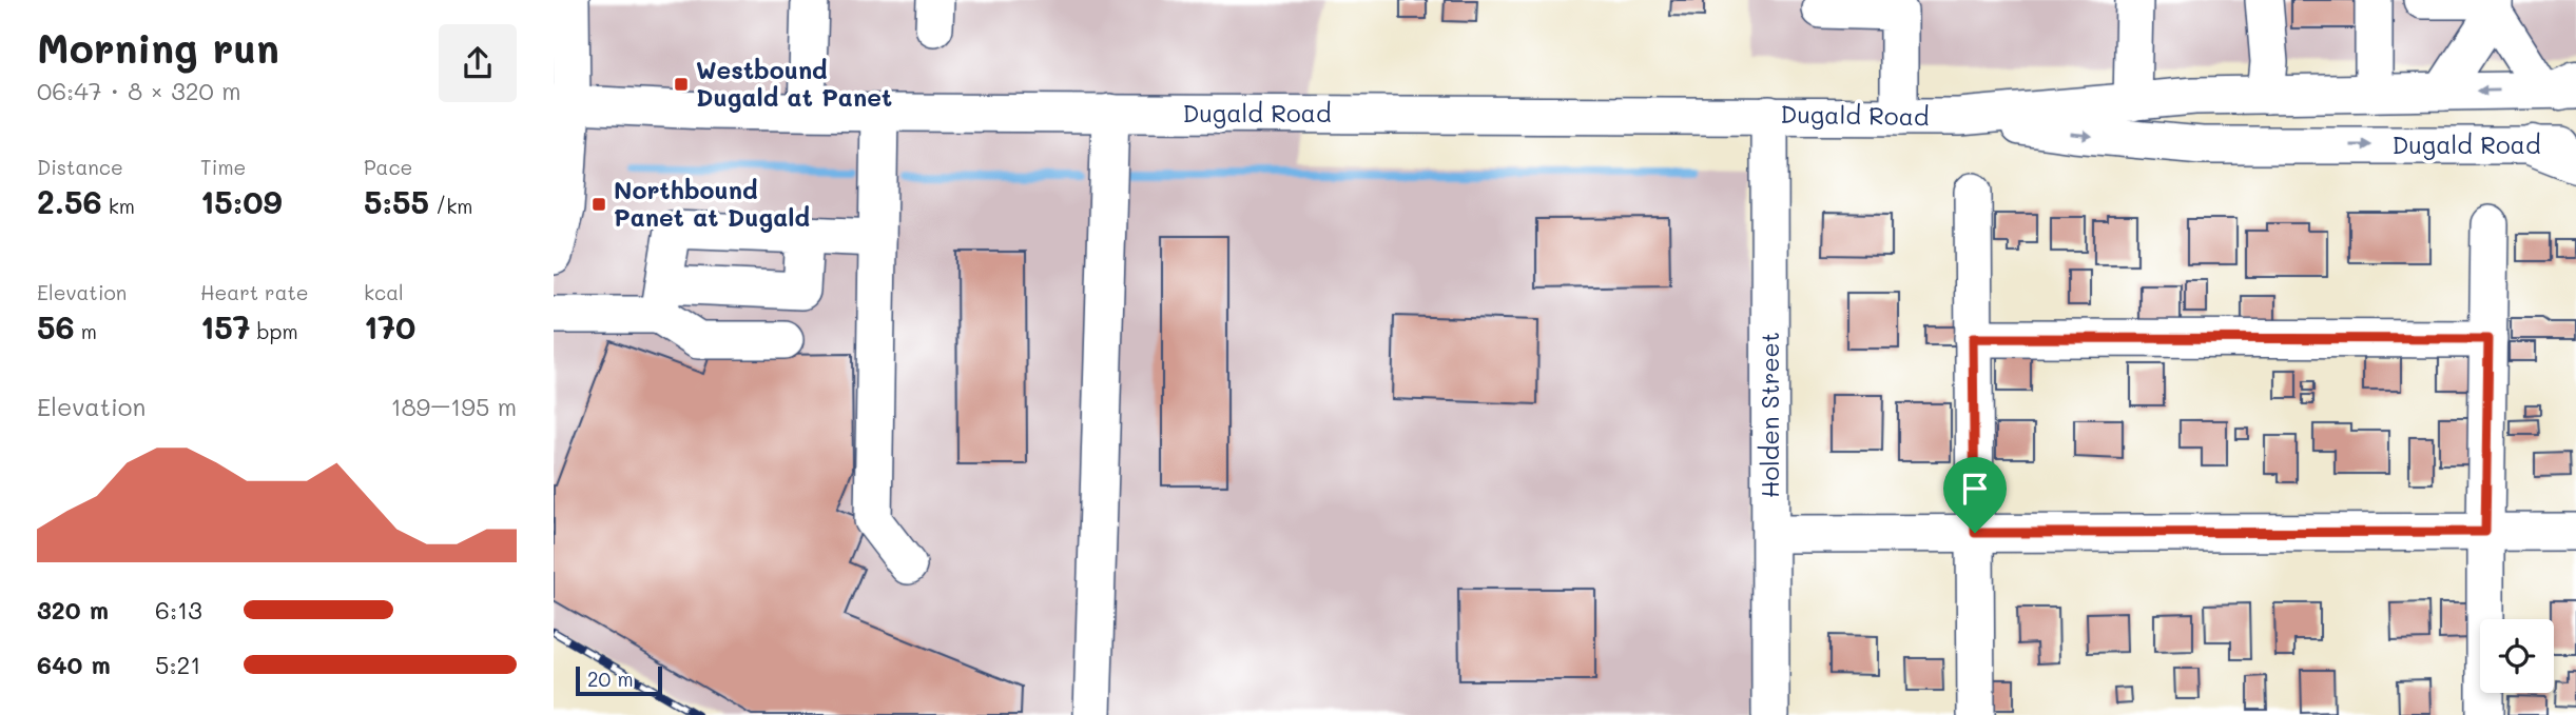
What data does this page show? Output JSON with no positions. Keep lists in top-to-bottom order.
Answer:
{
  "streets": {
    "street": ["Dugald Road", "Holden Street"]
  },
  "crossings": [
    ["Dugald Road", "Holden Street"]
  ],
  "places": {
    "transit": ["Westbound Dugald at Panet", "Northbound Panet at Dugald"]
  },
  "scale_bar": "20 m",
  "page": {
    "heading": ["Morning run", "06:47 · 8 × 320 m"],
    "stats": [
      ["Distance", "2.56 km"],
      ["Time", "15:09"],
      ["Pace", "5:55 /km"],
      ["Elevation", "56 m"],
      ["Heart rate", "157 bpm"],
      ["kcal", "170"]
    ],
    "chart": ["Elevation", "189–195 m"],
    "list": [
      {
        "name": "320 m",
        "note": "6:13"
      },
      {
        "name": "640 m",
        "note": "5:21"
      }
    ],
    "scale": "20 m"
  }
}
